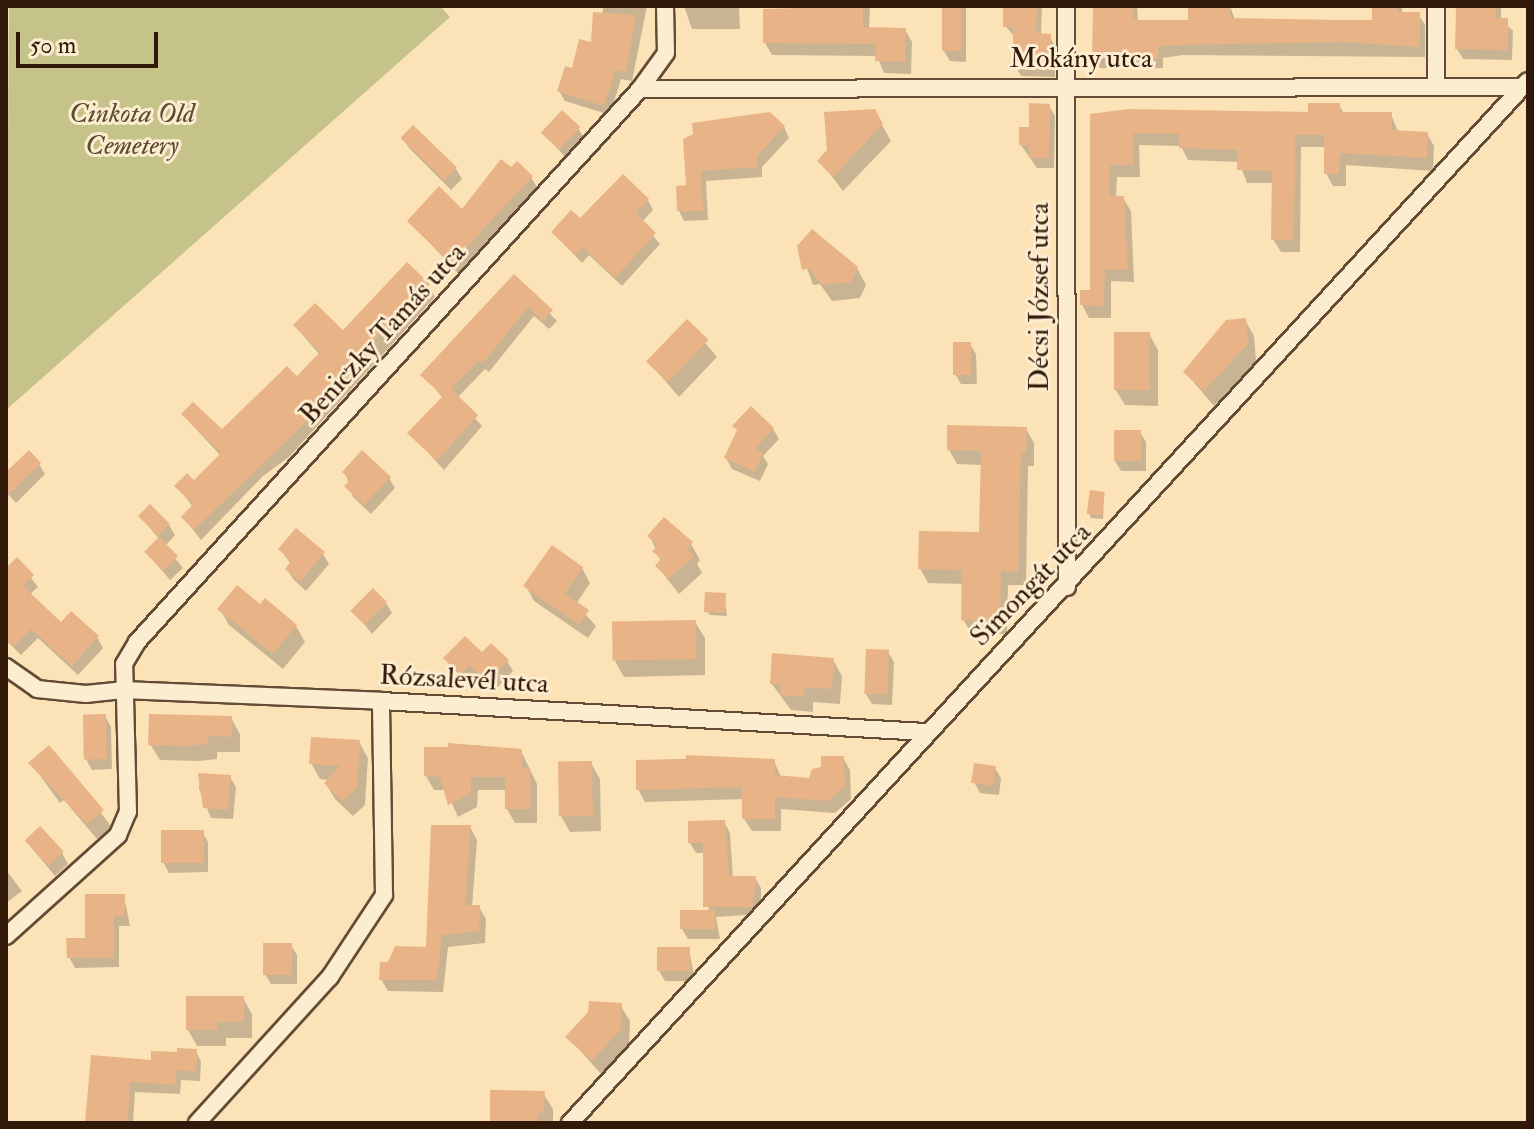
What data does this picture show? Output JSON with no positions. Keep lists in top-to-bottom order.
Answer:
{
  "streets": {
    "street": [
      "Mokány utca",
      "Décsi József utca",
      "Beniczky Tamás utca",
      "Simongát utca",
      "Rózsalevél utca"
    ]
  },
  "crossings": [
    ["Mokány utca", "Décsi József utca"],
    ["Mokány utca", "Beniczky Tamás utca"],
    ["Mokány utca", "Simongát utca"],
    ["Décsi József utca", "Simongát utca"],
    ["Beniczky Tamás utca", "Rózsalevél utca"],
    ["Simongát utca", "Rózsalevél utca"]
  ],
  "parks": ["Cinkota Old Cemetery"],
  "scale_bar": "50 m"
}
